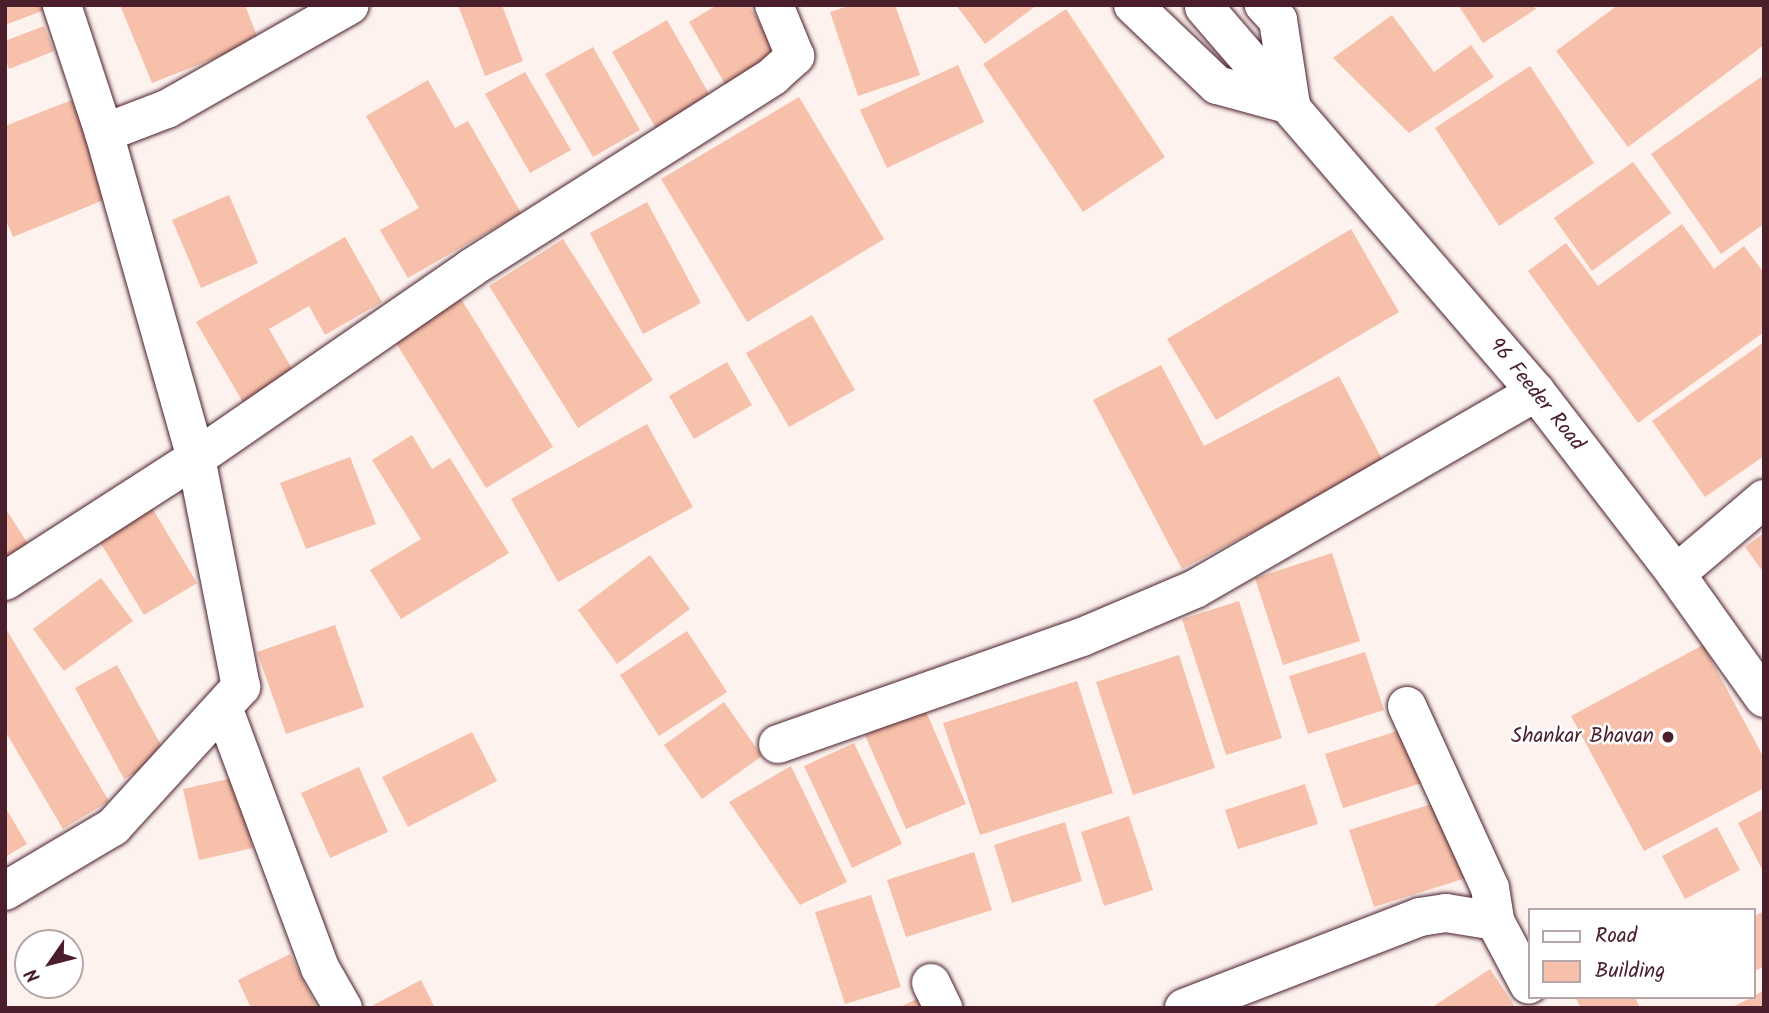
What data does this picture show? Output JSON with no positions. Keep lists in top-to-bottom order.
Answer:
{
  "streets": {
    "street": ["96 Feeder Road"]
  },
  "places": ["Shankar Bhavan"],
  "legend": ["Road", "Building"],
  "north": "bottom left"
}
